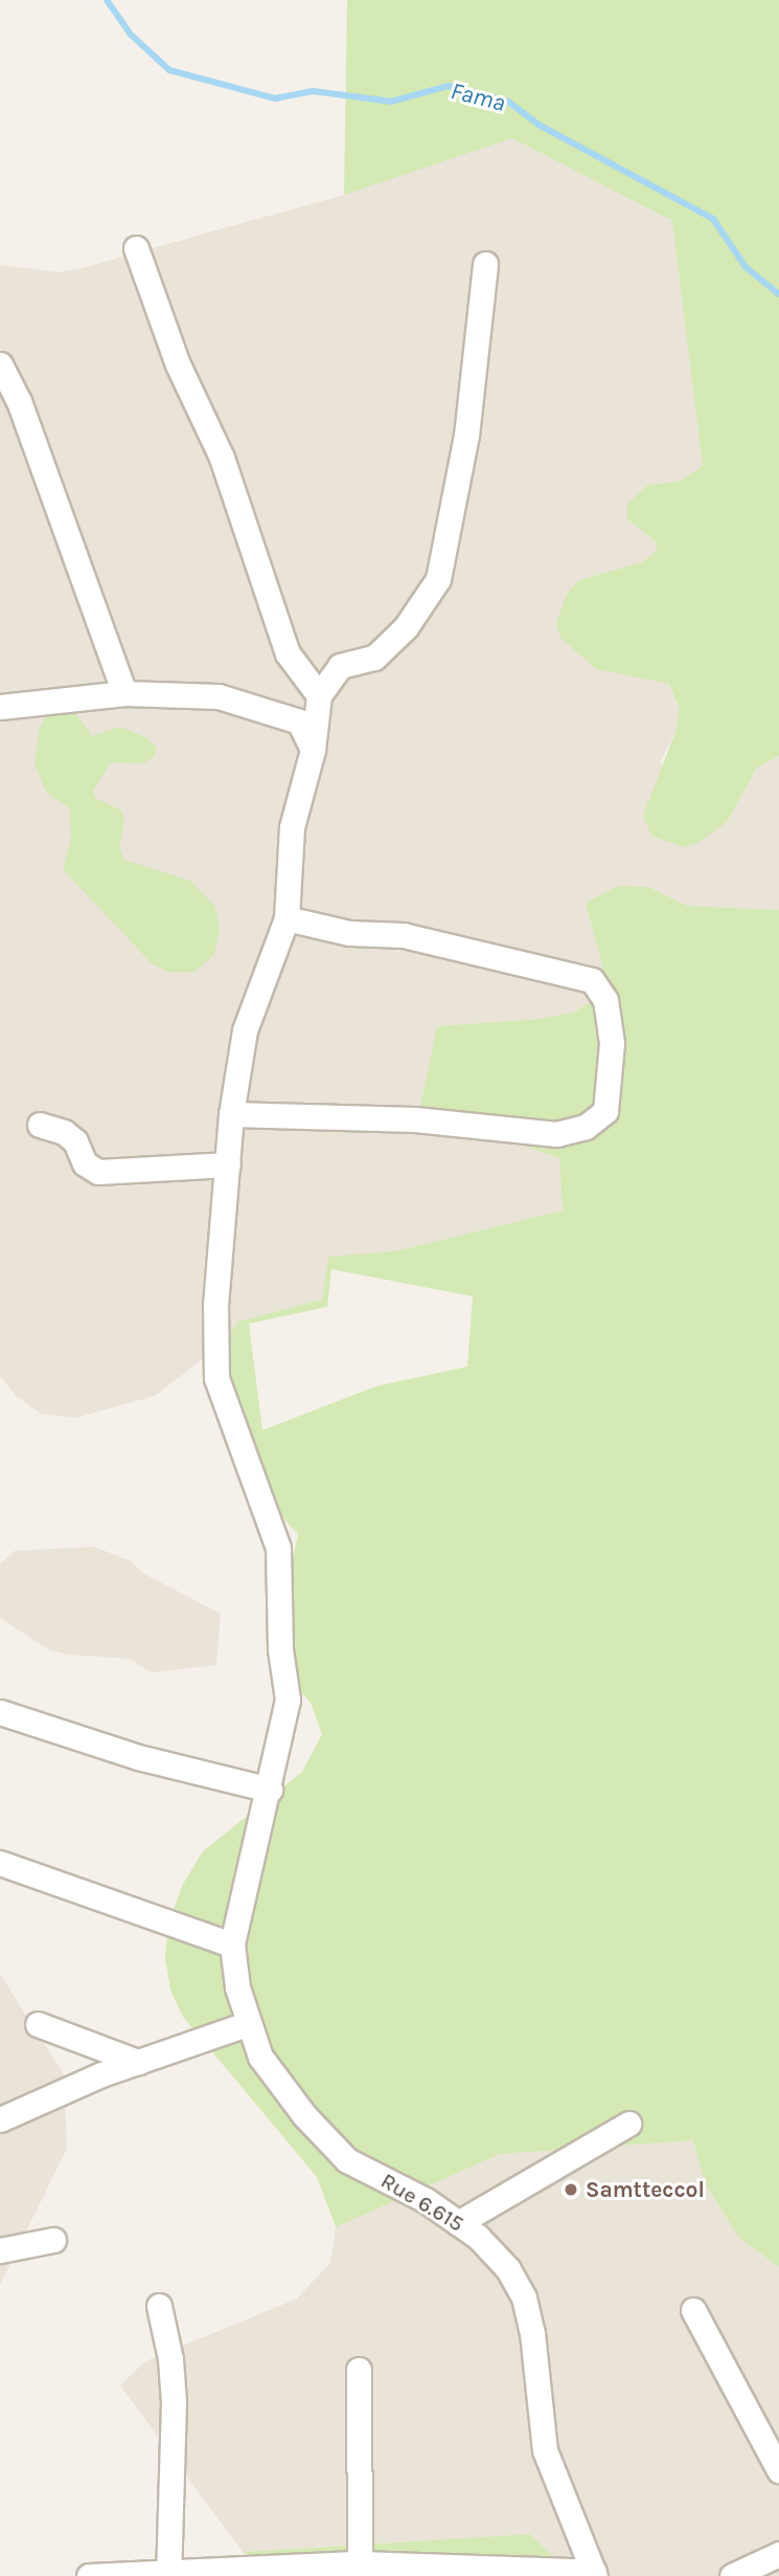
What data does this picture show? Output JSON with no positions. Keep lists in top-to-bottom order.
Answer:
{
  "streets": {
    "street": ["Rue 6.615"]
  },
  "water": ["Fama"],
  "places": ["Samtteccol"]
}
